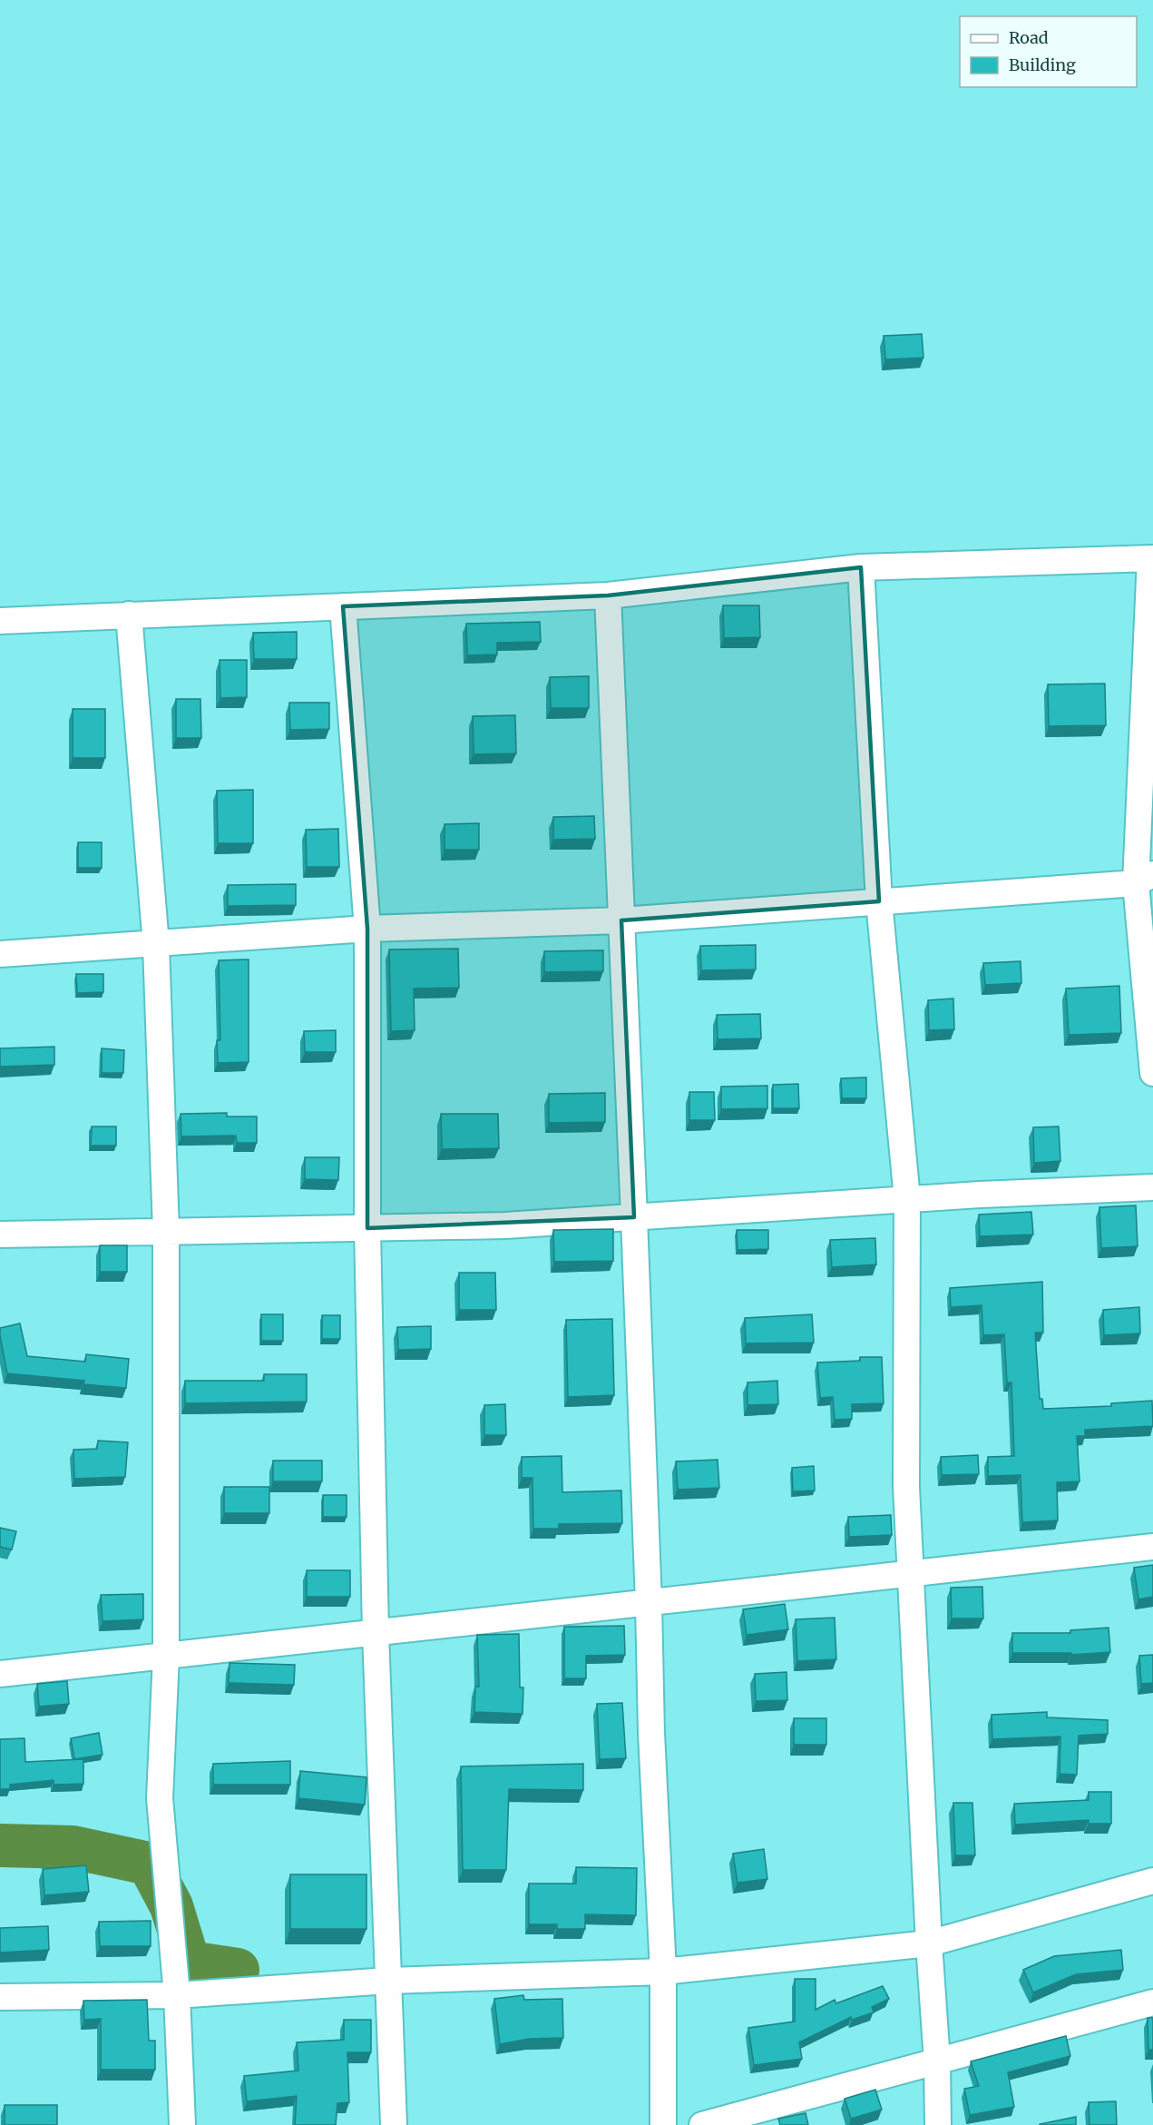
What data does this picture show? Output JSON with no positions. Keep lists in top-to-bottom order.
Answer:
{
  "legend": ["Road", "Building"]
}
